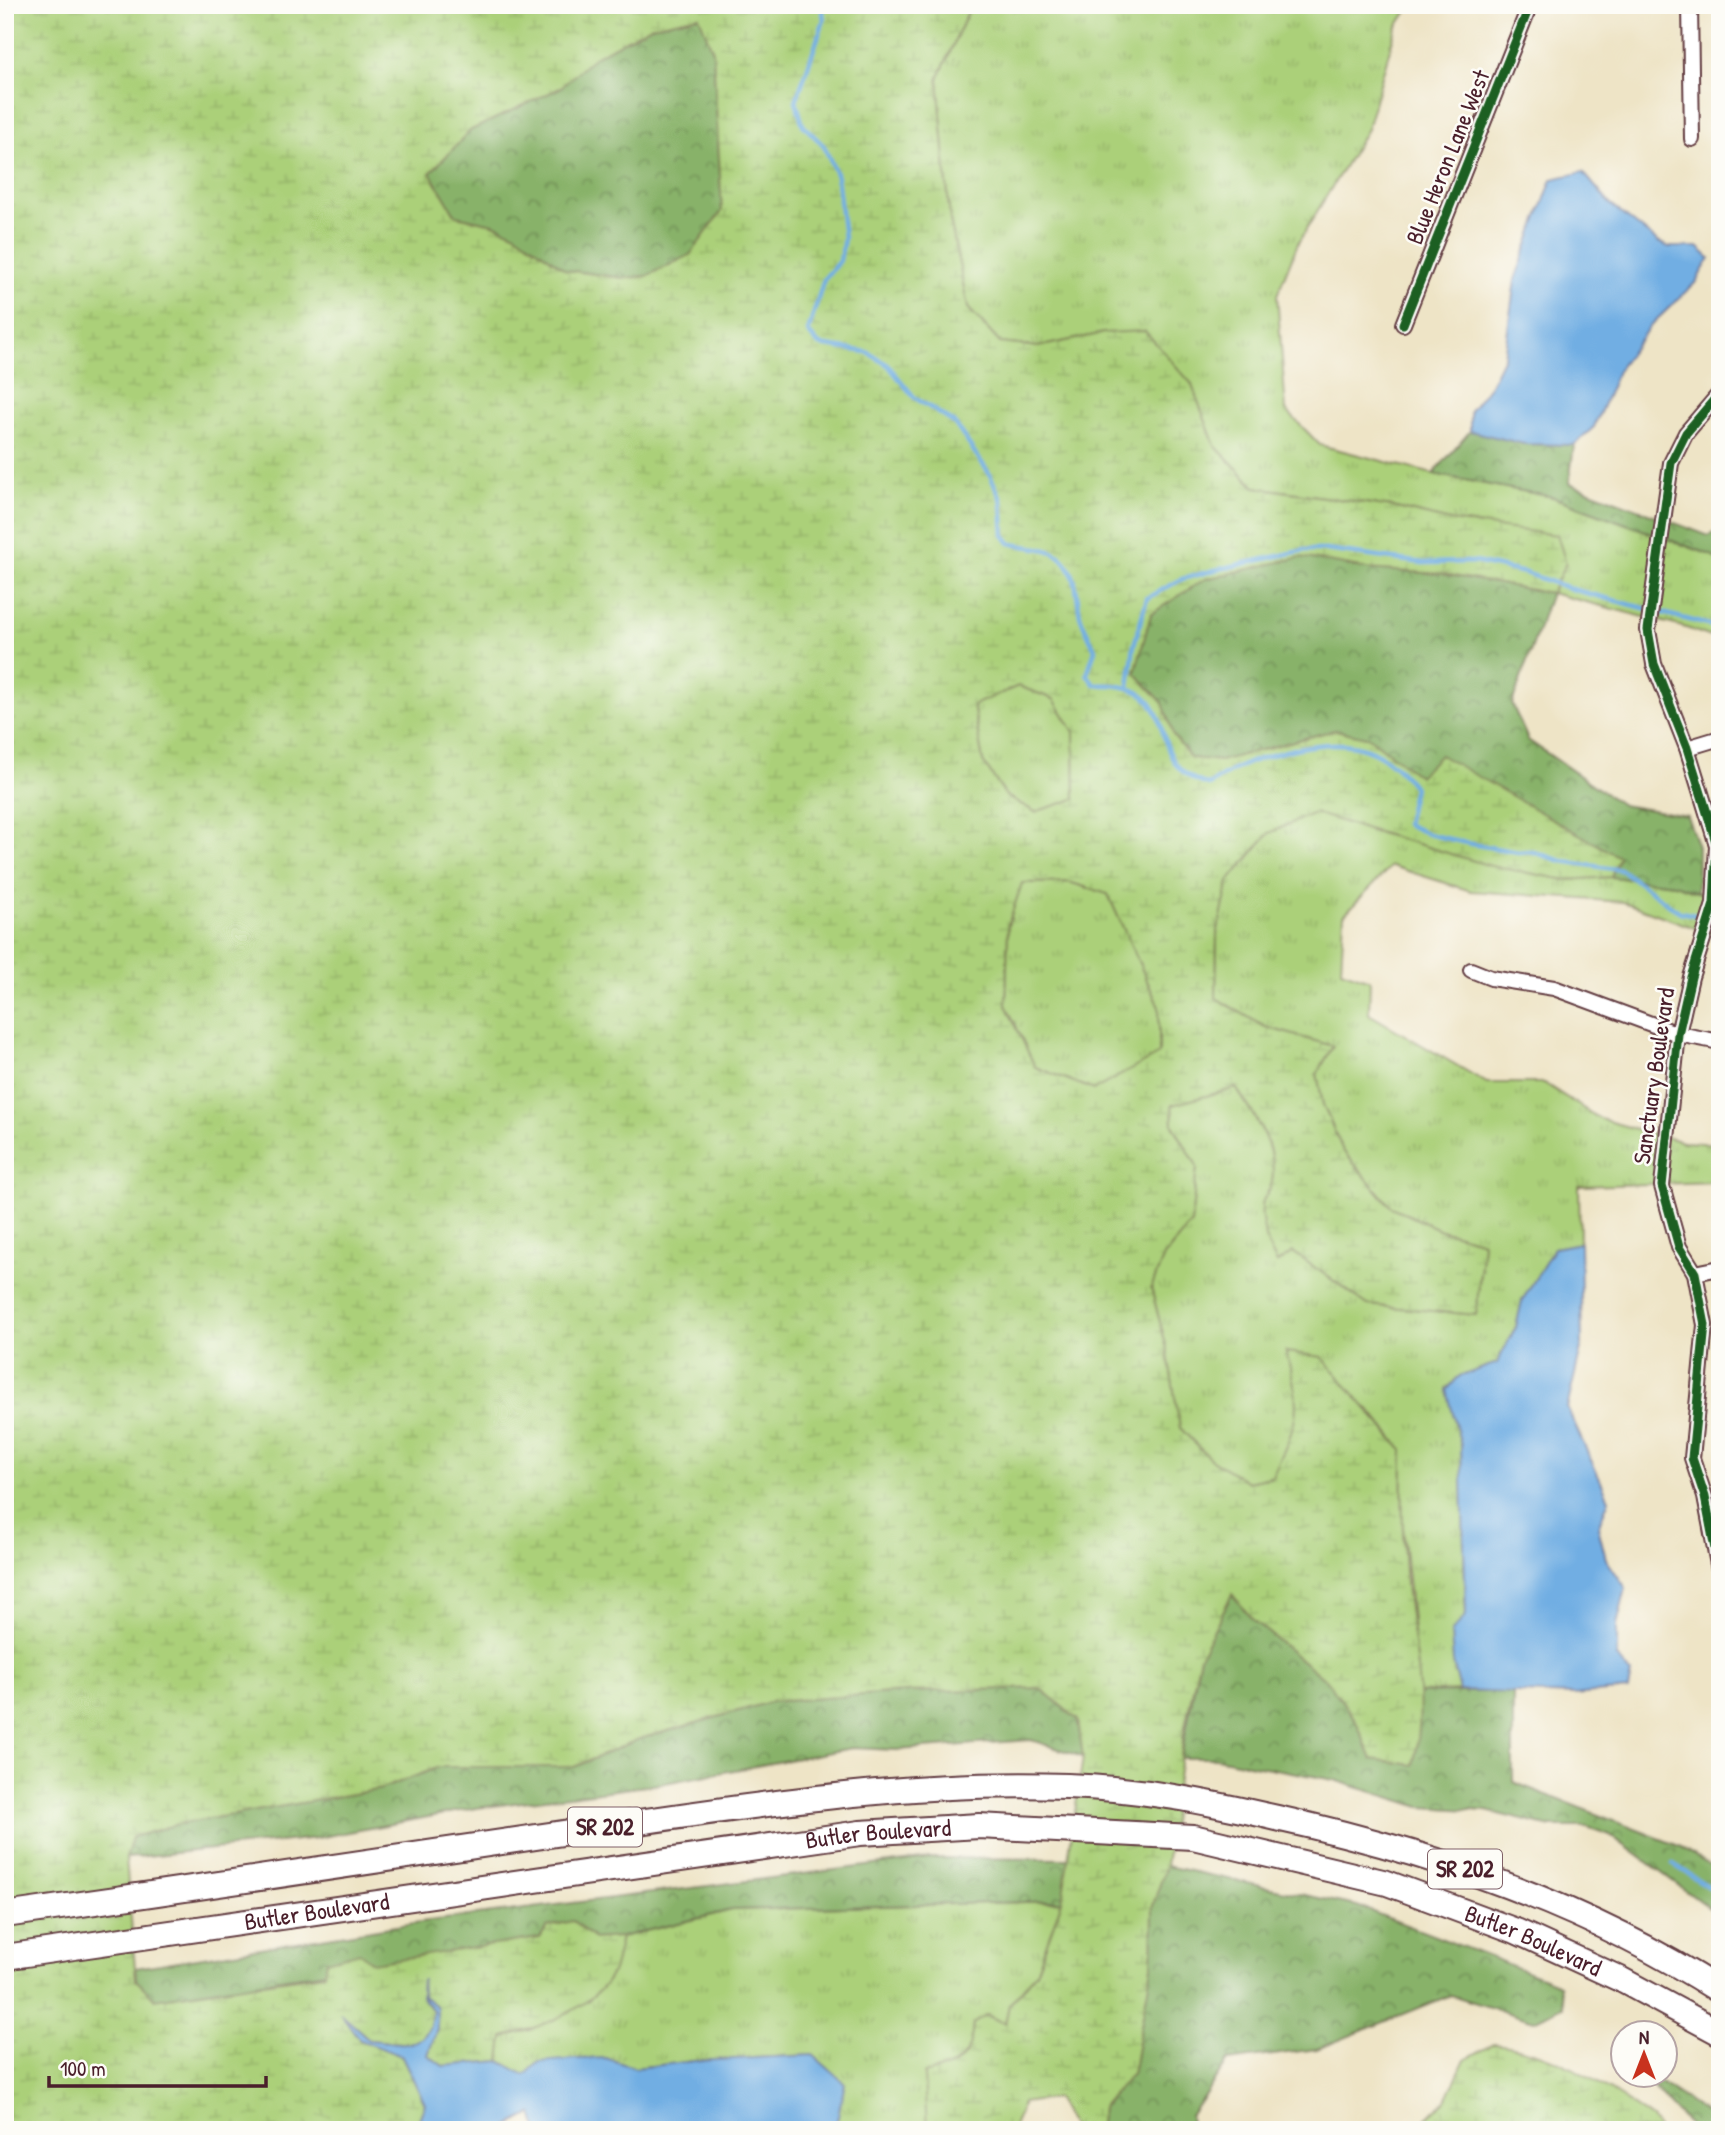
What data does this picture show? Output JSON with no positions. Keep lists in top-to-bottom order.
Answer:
{
  "streets": {
    "highway": ["SR 202", "Butler Boulevard"],
    "street": ["Blue Heron Lane West", "Sanctuary Boulevard"]
  },
  "scale_bar": "100 m",
  "north": "top"
}
